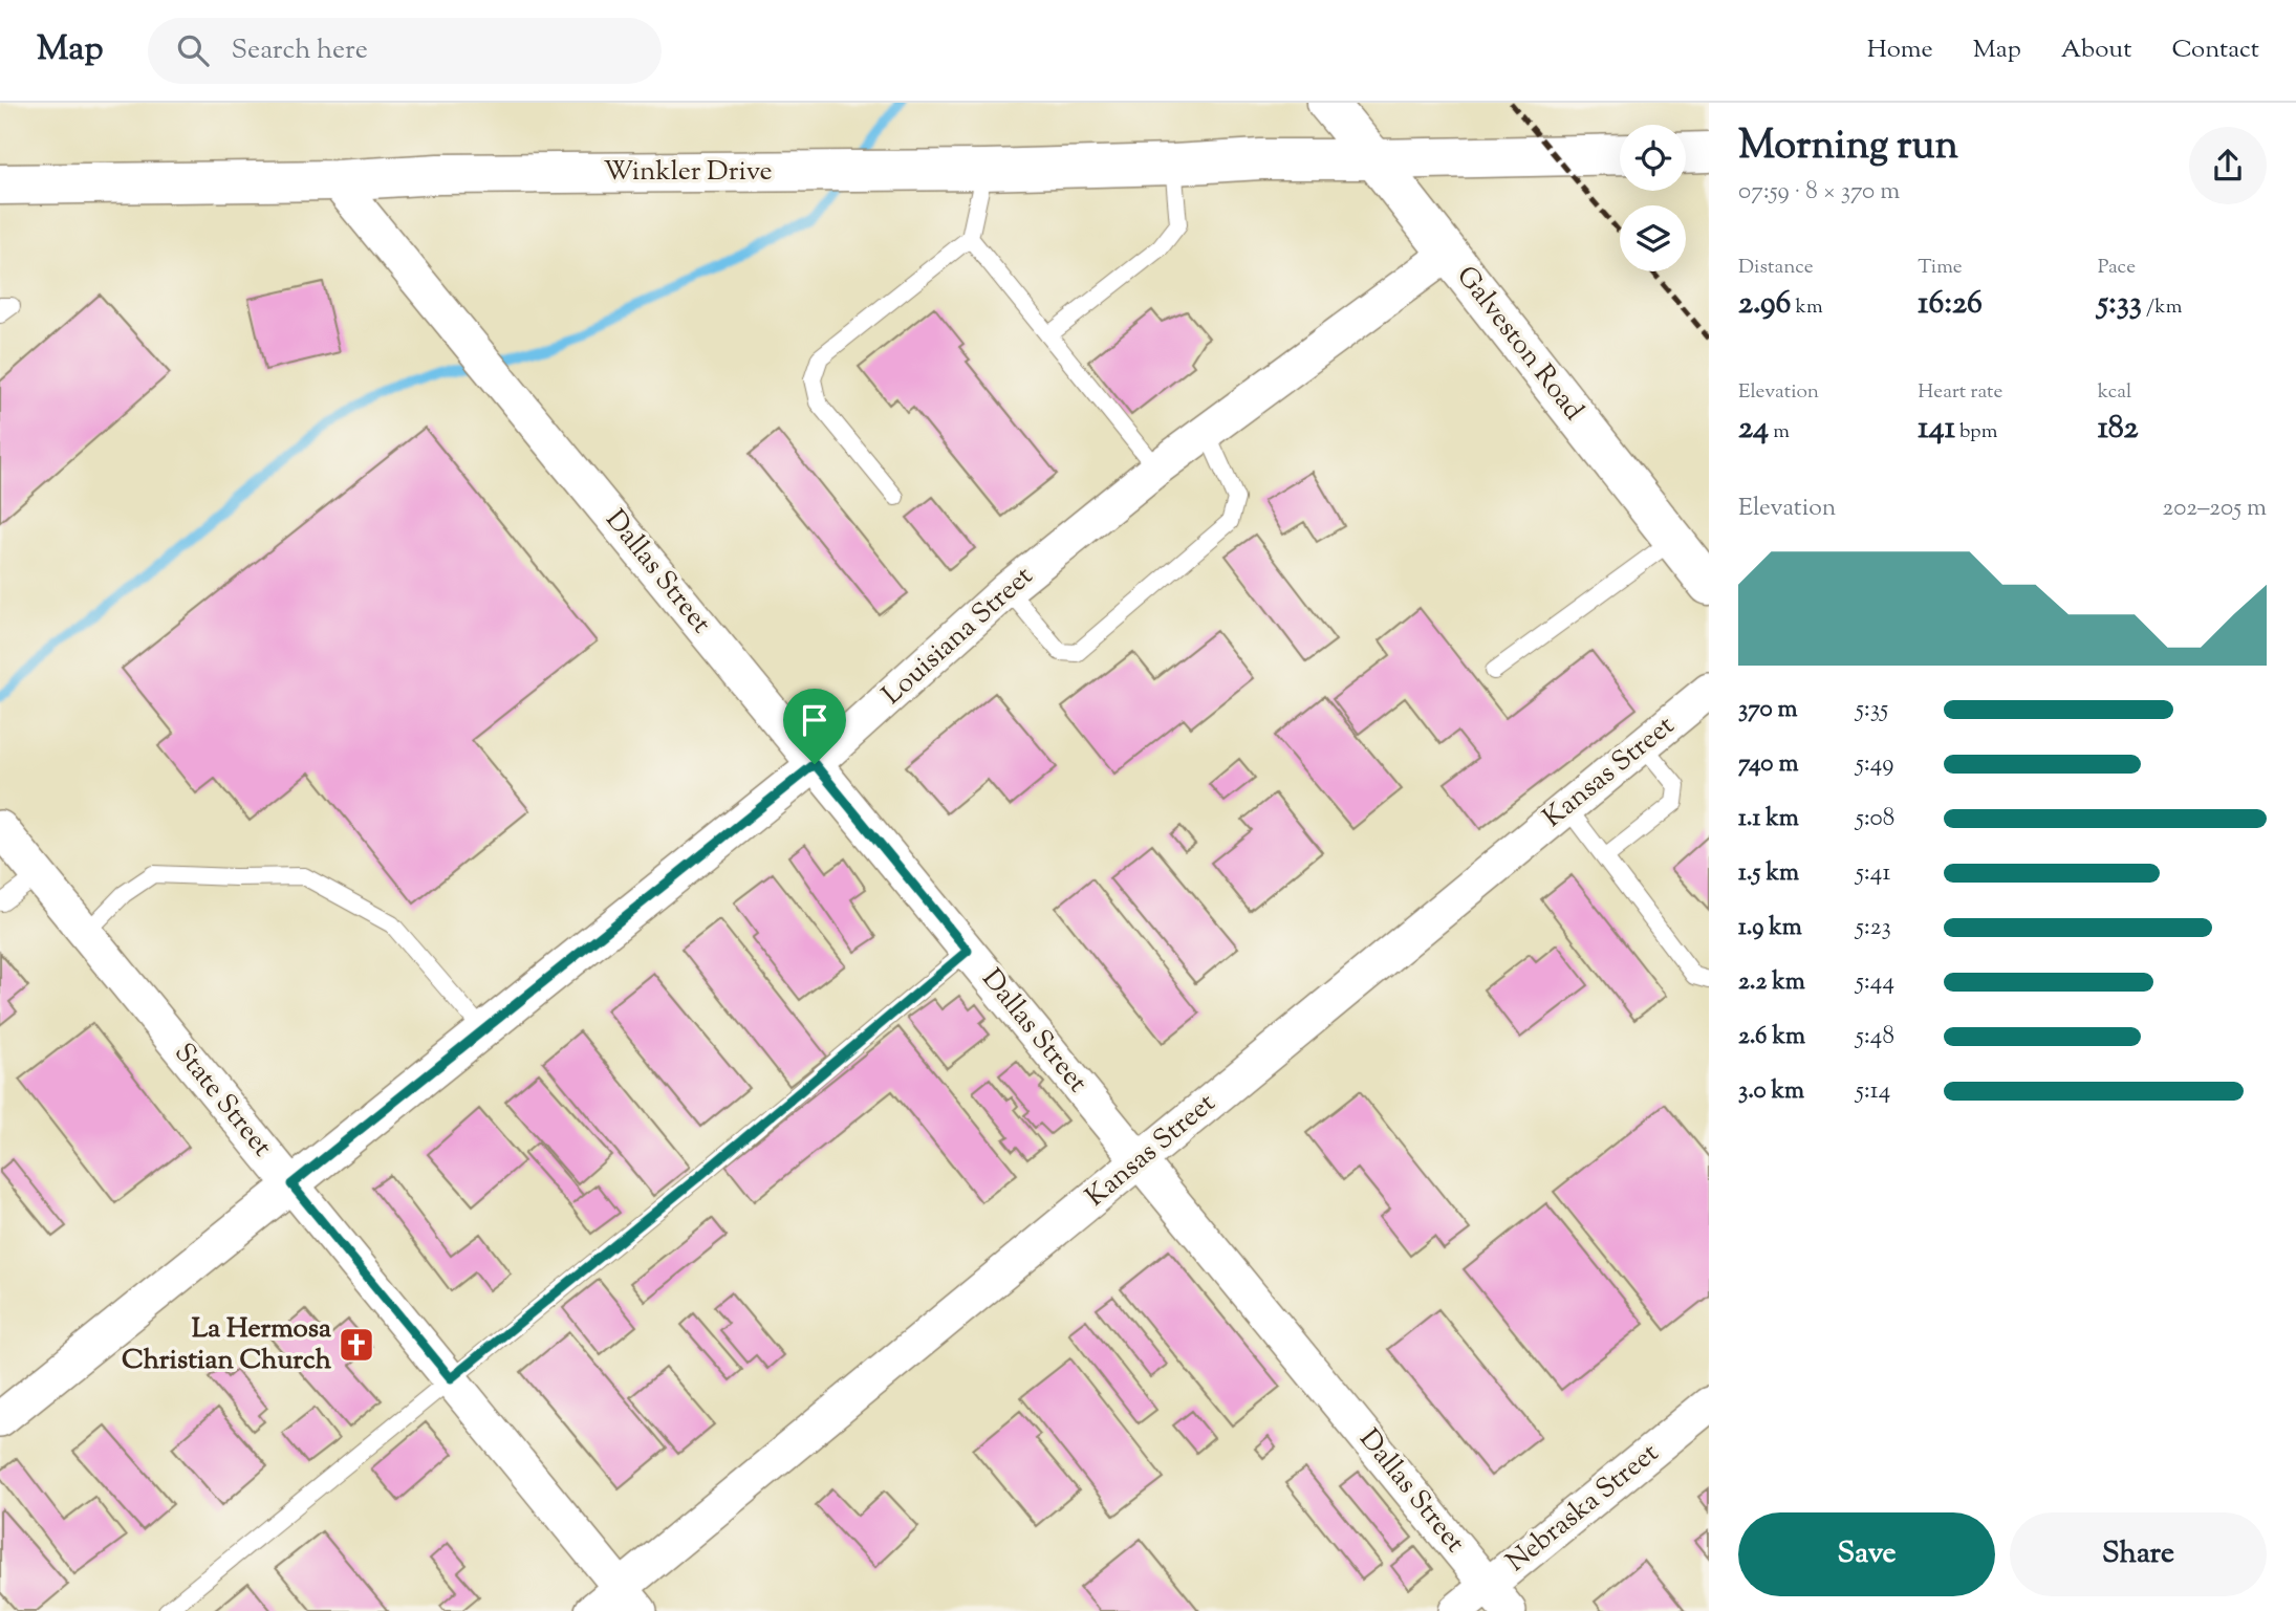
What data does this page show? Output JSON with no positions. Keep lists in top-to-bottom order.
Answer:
{
  "streets": {
    "main road": ["Winkler Drive", "Galveston Road"],
    "street": [
      "Dallas Street",
      "Louisiana Street",
      "Kansas Street",
      "State Street",
      "Nebraska Street"
    ]
  },
  "crossings": [
    ["Winkler Drive", "Galveston Road"],
    ["Winkler Drive", "Dallas Street"],
    ["Galveston Road", "Louisiana Street"],
    ["Dallas Street", "Louisiana Street"],
    ["Dallas Street", "Kansas Street"],
    ["Dallas Street", "Nebraska Street"],
    ["Louisiana Street", "State Street"],
    ["Kansas Street", "State Street"]
  ],
  "places": {
    "church": ["La Hermosa Christian Church"]
  },
  "page": {
    "header": "Map",
    "search": "Search here",
    "nav": [
      "Home",
      "Map",
      "About",
      "Contact"
    ],
    "heading": ["Morning run", "07:59 · 8 × 370 m"],
    "stats": [
      ["Distance", "2.96 km"],
      ["Time", "16:26"],
      ["Pace", "5:33 /km"],
      ["Elevation", "24 m"],
      ["Heart rate", "141 bpm"],
      ["kcal", "182"]
    ],
    "chart": ["Elevation", "202–205 m"],
    "list": [
      {
        "name": "370 m",
        "note": "5:35"
      },
      {
        "name": "740 m",
        "note": "5:49"
      },
      {
        "name": "1.1 km",
        "note": "5:08"
      },
      {
        "name": "1.5 km",
        "note": "5:41"
      },
      {
        "name": "1.9 km",
        "note": "5:23"
      },
      {
        "name": "2.2 km",
        "note": "5:44"
      },
      {
        "name": "2.6 km",
        "note": "5:48"
      },
      {
        "name": "3.0 km",
        "note": "5:14"
      }
    ],
    "buttons": ["Save", "Share"]
  }
}
